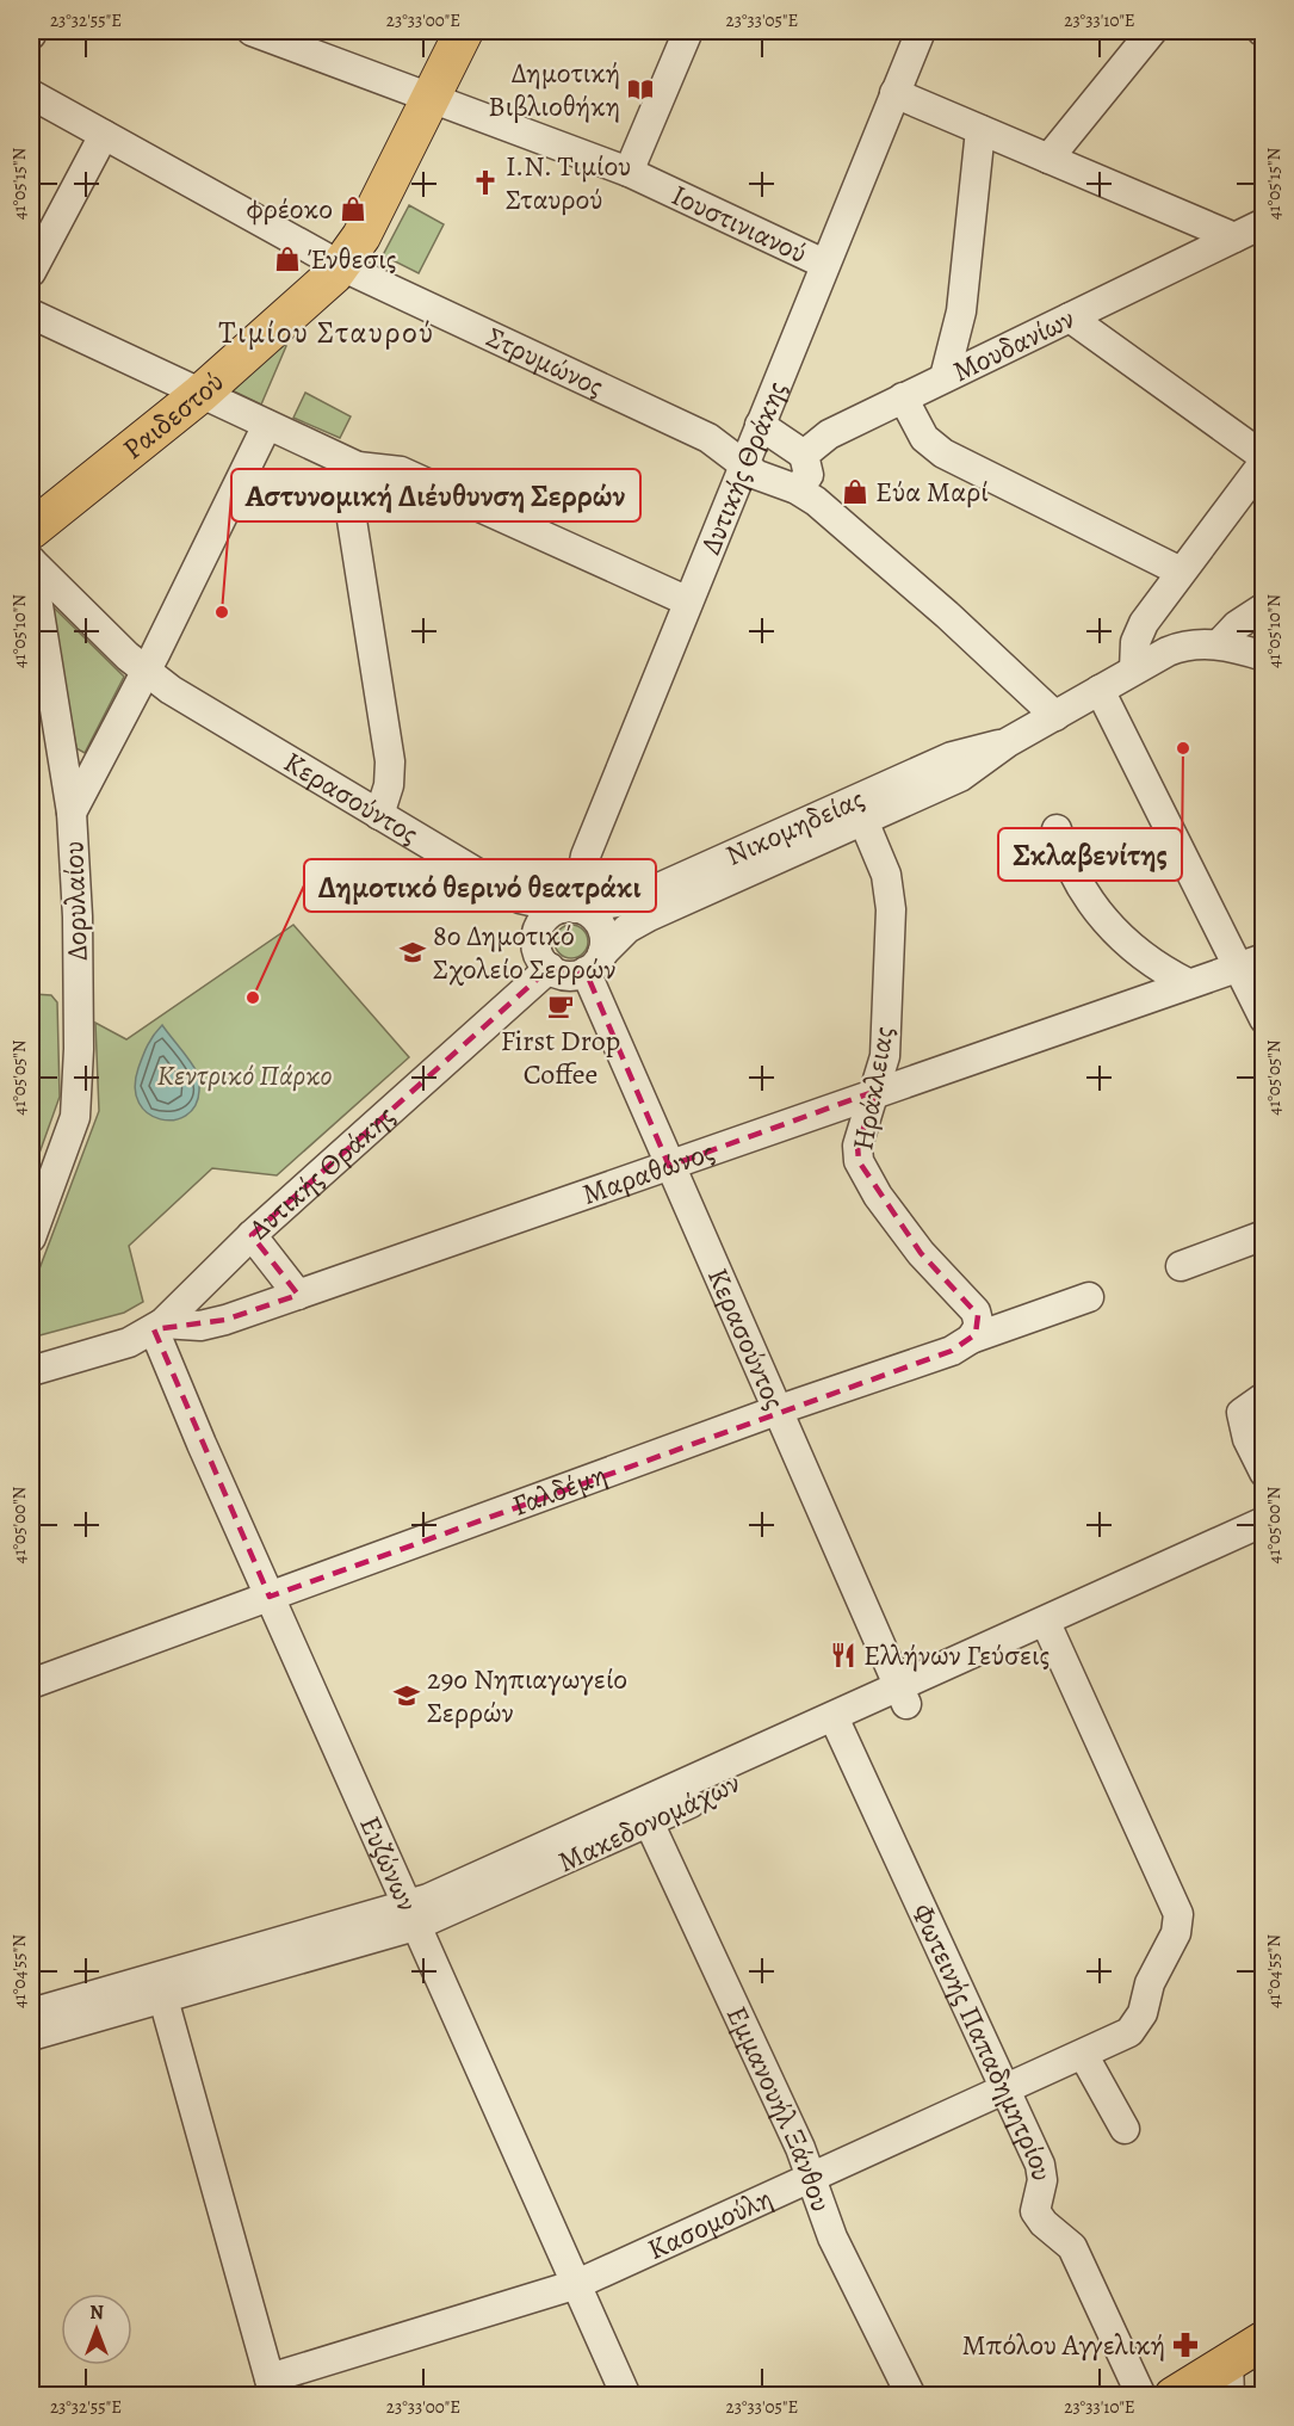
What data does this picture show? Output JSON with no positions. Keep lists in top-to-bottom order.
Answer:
{
  "streets": {
    "main road": ["Ραιδεστού"],
    "street": [
      "Ιουστινιανού",
      "Μουδανίων",
      "Στρυμώνος",
      "Δυτικής Θράκης",
      "Κερασούντος",
      "Νικομηδείας",
      "Δορυλαίου",
      "Ηράκλειας",
      "Μαραθώνος",
      "Γαλδέμη",
      "Μακεδονομάχων",
      "Ευζώνων",
      "Φωτεινής Παπαδημητρίου",
      "Εμμανουήλ Ξάνθου",
      "Κασομούλη"
    ]
  },
  "crossings": [
    ["Ιουστινιανού", "Ραιδεστού"],
    ["Ιουστινιανού", "Δυτικής Θράκης"],
    ["Στρυμώνος", "Ραιδεστού"],
    ["Στρυμώνος", "Δυτικής Θράκης"],
    ["Δυτικής Θράκης", "Κερασούντος"],
    ["Δυτικής Θράκης", "Νικομηδείας"],
    ["Δυτικής Θράκης", "Μαραθώνος"],
    ["Δυτικής Θράκης", "Ευζώνων"],
    ["Κερασούντος", "Νικομηδείας"],
    ["Κερασούντος", "Δορυλαίου"],
    ["Κερασούντος", "Μαραθώνος"],
    ["Κερασούντος", "Γαλδέμη"],
    ["Κερασούντος", "Μακεδονομάχων"],
    ["Νικομηδείας", "Ηράκλειας"],
    ["Ηράκλειας", "Μαραθώνος"],
    ["Ηράκλειας", "Γαλδέμη"],
    ["Μαραθώνος", "Ευζώνων"],
    ["Γαλδέμη", "Ευζώνων"],
    ["Μακεδονομάχων", "Ευζώνων"],
    ["Μακεδονομάχων", "Φωτεινής Παπαδημητρίου"],
    ["Μακεδονομάχων", "Εμμανουήλ Ξάνθου"],
    ["Μακεδονομάχων", "Κασομούλη"],
    ["Ευζώνων", "Κασομούλη"],
    ["Φωτεινής Παπαδημητρίου", "Κασομούλη"],
    ["Εμμανουήλ Ξάνθου", "Κασομούλη"]
  ],
  "districts": ["Τιμίου Σταυρού"],
  "parks": ["Κεντρικό Πάρκο"],
  "places": {
    "library": ["Δημοτική Βιβλιοθήκη"],
    "church": ["Ι.Ν. Τιμίου Σταυρού"],
    "shop": ["φρέοκο", "Ένθεσις", "Εύα Μαρί"],
    "other": ["Αστυνομική Διέυθυνση Σερρών", "Σκλαβενίτης", "Δημοτικό θερινό θεατράκι"],
    "school or university": ["8ο Δημοτικό Σχολείο Σερρών", "29ο Νηπιαγωγείο Σερρών"],
    "cafe": ["First Drop Coffee"],
    "restaurant": ["Ελλήνων Γεύσεις"],
    "pharmacy": ["Μπόλου Αγγελική"]
  },
  "north": "top",
  "coordinates": [
    "23°32'55\"E",
    "23°33'00\"E",
    "23°33'05\"E",
    "23°33'10\"E",
    "41°05'15\"N",
    "41°05'10\"N",
    "41°05'05\"N",
    "41°05'00\"N",
    "41°04'55\"N"
  ]
}
